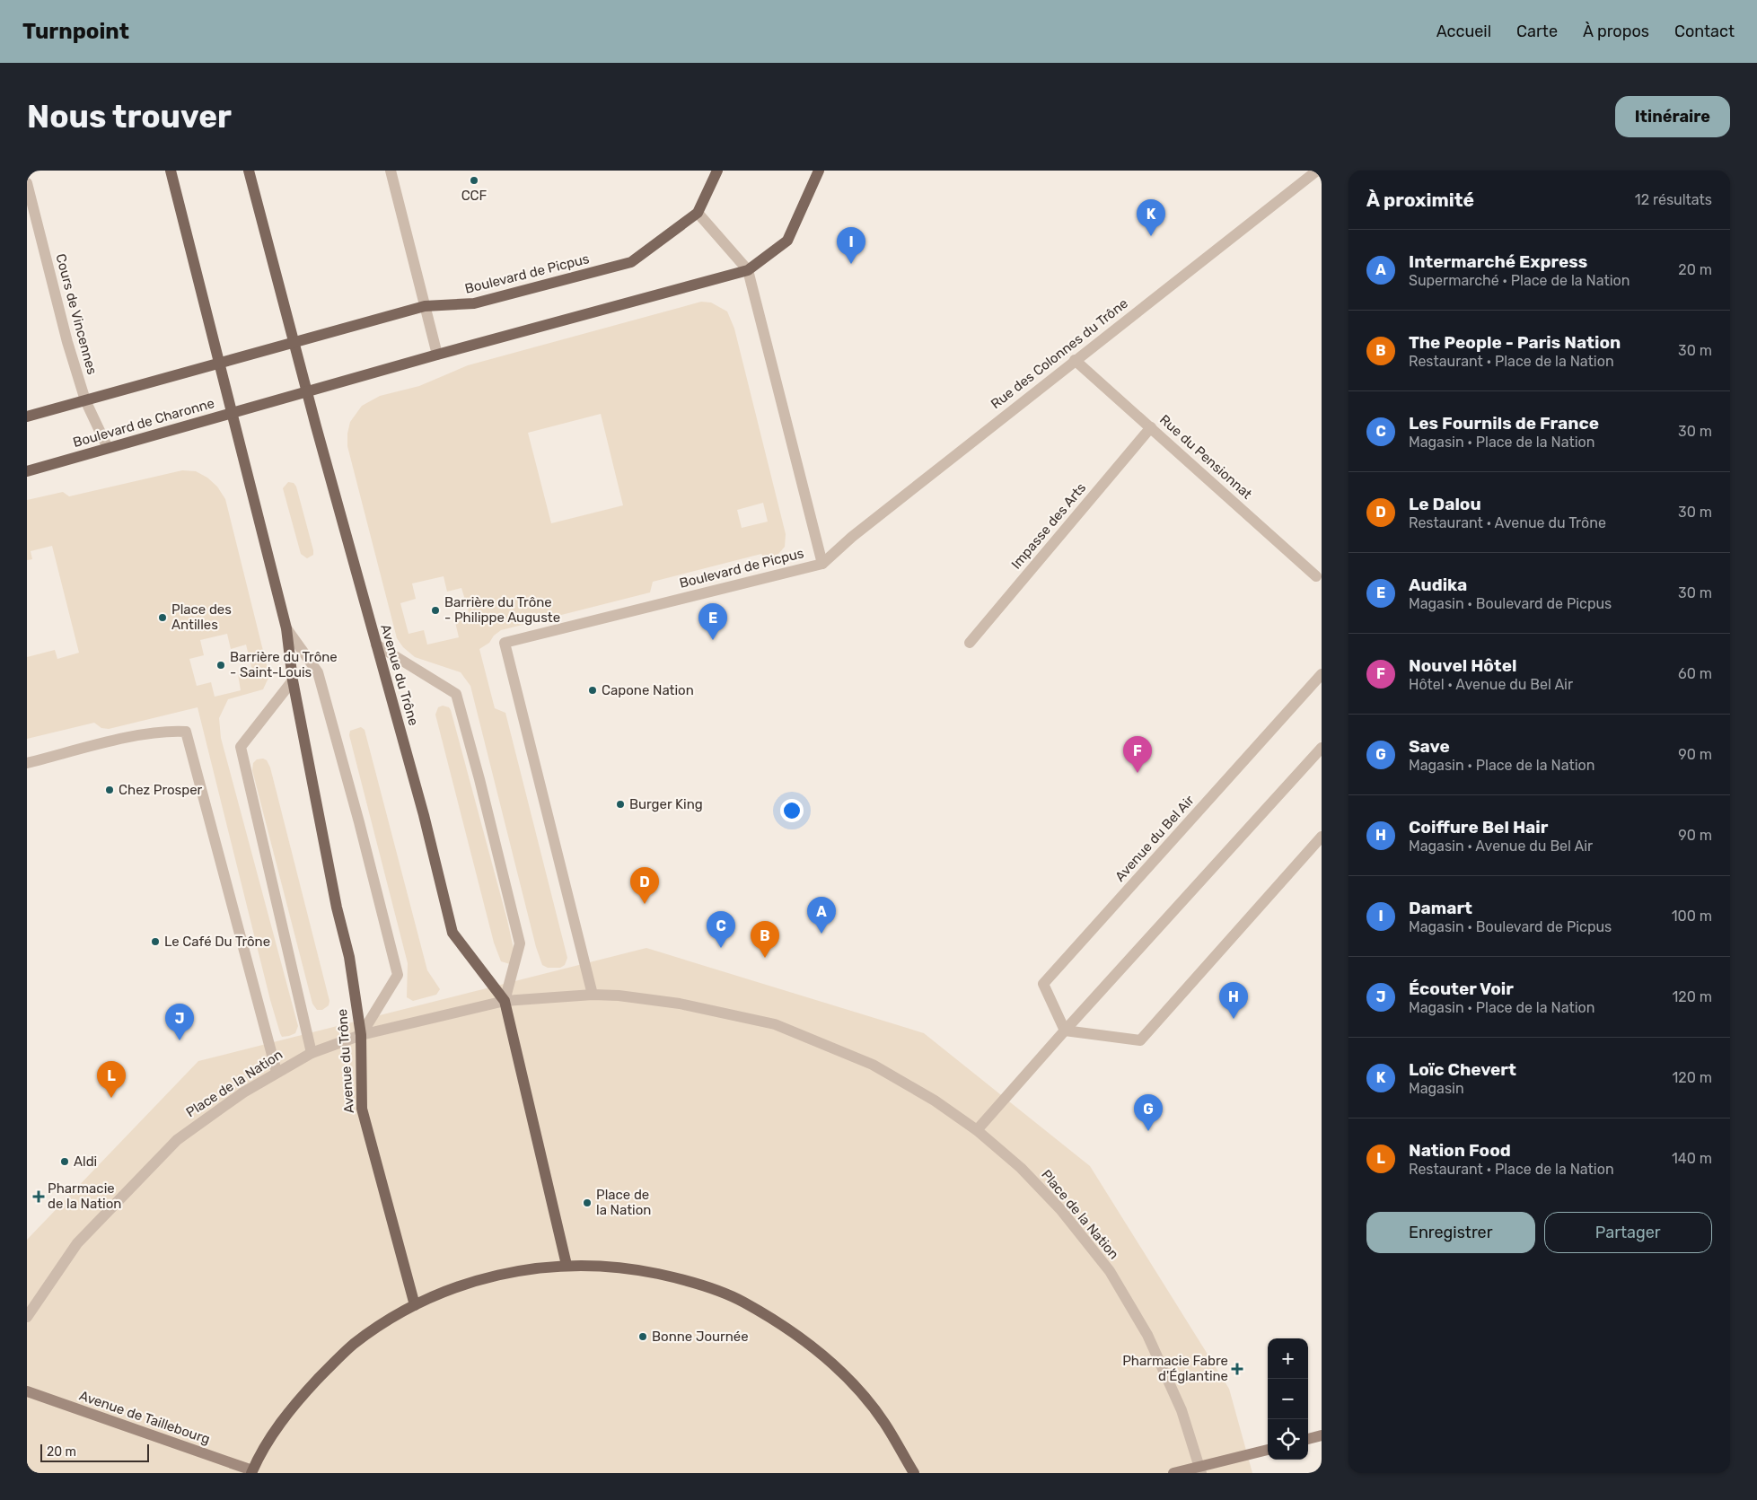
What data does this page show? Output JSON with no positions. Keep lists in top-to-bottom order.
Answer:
{
  "streets": {
    "main road": [
      "Boulevard de Picpus",
      "Boulevard de Charonne",
      "Avenue du Trône",
      "Avenue de Taillebourg"
    ],
    "street": [
      "Cours de Vincennes",
      "Rue des Colonnes du Trône",
      "Rue du Pensionnat",
      "Impasse des Arts",
      "Avenue du Bel Air",
      "Place de la Nation"
    ]
  },
  "crossings": [
    ["Boulevard de Picpus", "Rue des Colonnes du Trône"],
    ["Boulevard de Picpus", "Avenue du Trône"],
    ["Boulevard de Picpus", "Place de la Nation"],
    ["Cours de Vincennes", "Boulevard de Charonne"],
    ["Rue des Colonnes du Trône", "Rue du Pensionnat"],
    ["Boulevard de Charonne", "Avenue du Trône"],
    ["Rue du Pensionnat", "Impasse des Arts"],
    ["Avenue du Trône", "Place de la Nation"]
  ],
  "places": {
    "other": [
      "CCF",
      "Barrière du Trône - Philippe Auguste",
      "Place des Antilles",
      "Barrière du Trône - Saint-Louis",
      "Capone Nation",
      "Chez Prosper",
      "Burger King",
      "Le Café Du Trône",
      "Aldi",
      "Place de la Nation",
      "Bonne Journée"
    ],
    "health": ["Pharmacie de la Nation", "Pharmacie Fabre d'Églantine"]
  },
  "scale_bar": "20 m",
  "page": {
    "header": "Turnpoint",
    "nav": [
      "Accueil",
      "Carte",
      "À propos",
      "Contact"
    ],
    "buttons": [
      "Itinéraire",
      ["Enregistrer", "Partager"]
    ],
    "title": "Nous trouver",
    "heading": ["À proximité", "12 résultats"],
    "pins": [
      "K",
      "I",
      "E",
      "F",
      "D",
      "A",
      "C",
      "B",
      "H",
      "J",
      "L",
      "G"
    ],
    "list": [
      {
        "mark": "A",
        "name": "Intermarché Express",
        "note": "Supermarché · Place de la Nation",
        "value": "20 m"
      },
      {
        "mark": "B",
        "name": "The People - Paris Nation",
        "note": "Restaurant · Place de la Nation",
        "value": "30 m"
      },
      {
        "mark": "C",
        "name": "Les Fournils de France",
        "note": "Magasin · Place de la Nation",
        "value": "30 m"
      },
      {
        "mark": "D",
        "name": "Le Dalou",
        "note": "Restaurant · Avenue du Trône",
        "value": "30 m"
      },
      {
        "mark": "E",
        "name": "Audika",
        "note": "Magasin · Boulevard de Picpus",
        "value": "30 m"
      },
      {
        "mark": "F",
        "name": "Nouvel Hôtel",
        "note": "Hôtel · Avenue du Bel Air",
        "value": "60 m"
      },
      {
        "mark": "G",
        "name": "Save",
        "note": "Magasin · Place de la Nation",
        "value": "90 m"
      },
      {
        "mark": "H",
        "name": "Coiffure Bel Hair",
        "note": "Magasin · Avenue du Bel Air",
        "value": "90 m"
      },
      {
        "mark": "I",
        "name": "Damart",
        "note": "Magasin · Boulevard de Picpus",
        "value": "100 m"
      },
      {
        "mark": "J",
        "name": "Écouter Voir",
        "note": "Magasin · Place de la Nation",
        "value": "120 m"
      },
      {
        "mark": "K",
        "name": "Loïc Chevert",
        "note": "Magasin",
        "value": "120 m"
      },
      {
        "mark": "L",
        "name": "Nation Food",
        "note": "Restaurant · Place de la Nation",
        "value": "140 m"
      }
    ],
    "map_buttons": ["+", "−"],
    "scale": "20 m"
  }
}
